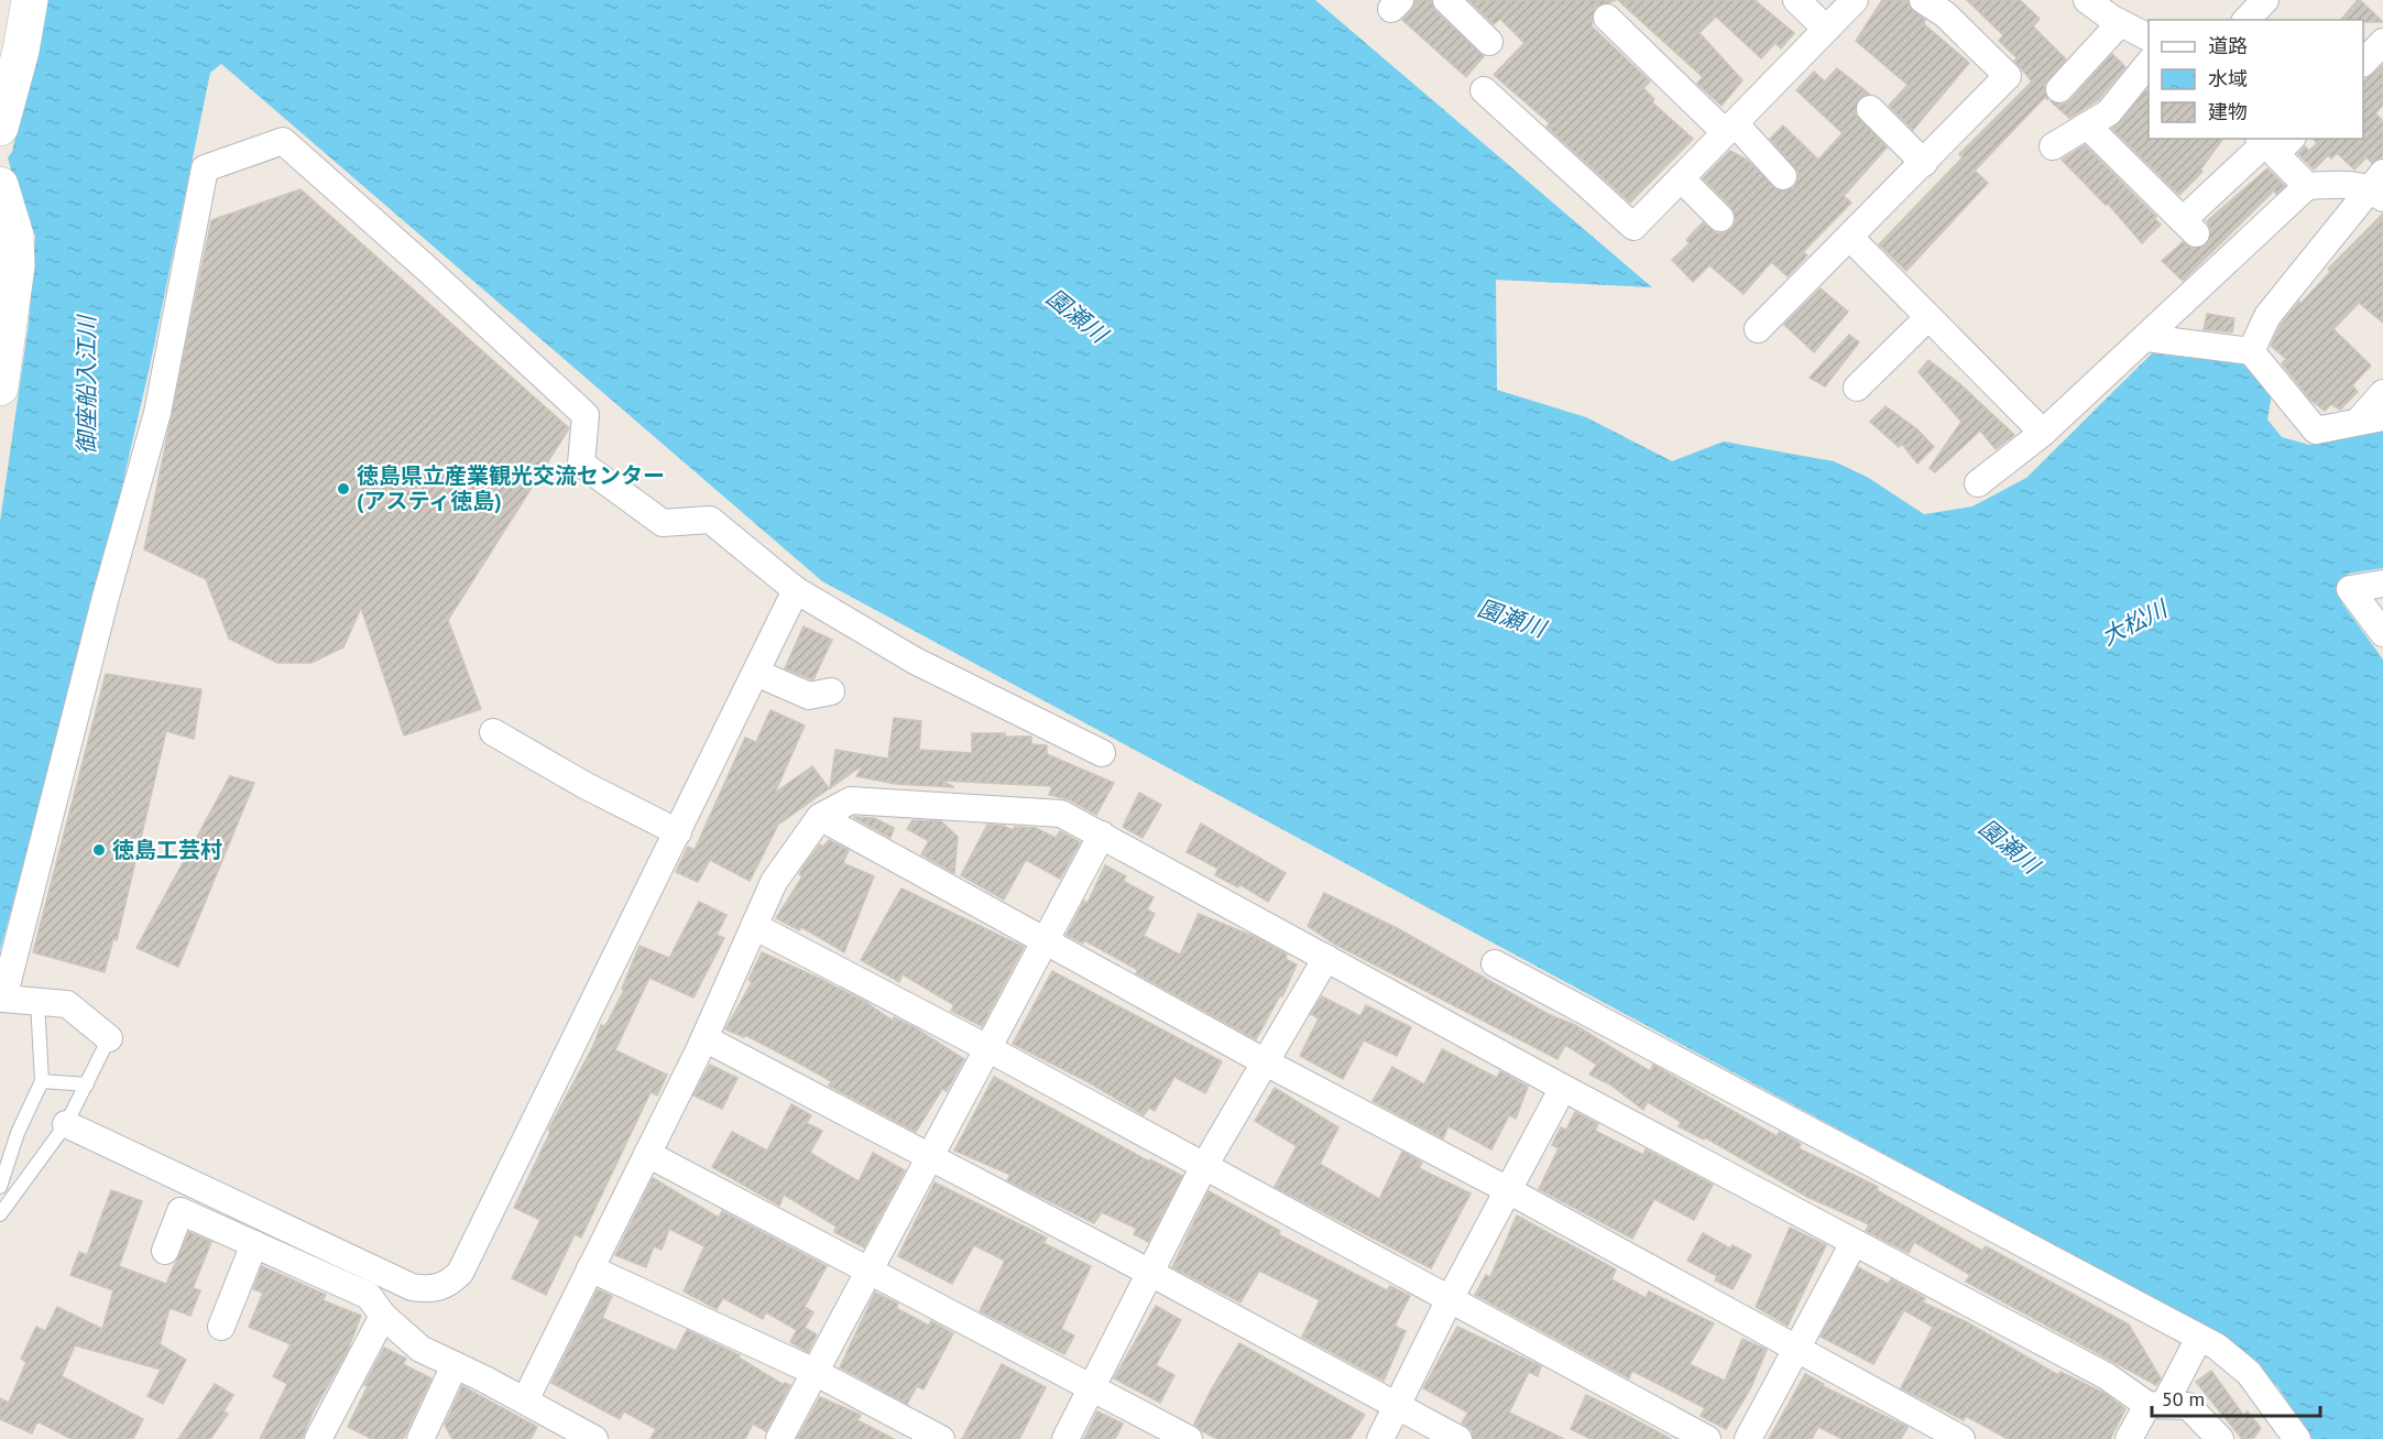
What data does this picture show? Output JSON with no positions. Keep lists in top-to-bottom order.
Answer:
{
  "water": ["園瀬川", "御座船入江川", "大松川"],
  "places": ["徳島県立産業観光交流センター (アスティ徳島)", "徳島工芸村"],
  "legend": ["道路", "水域", "建物"],
  "scale_bar": "50 m"
}
